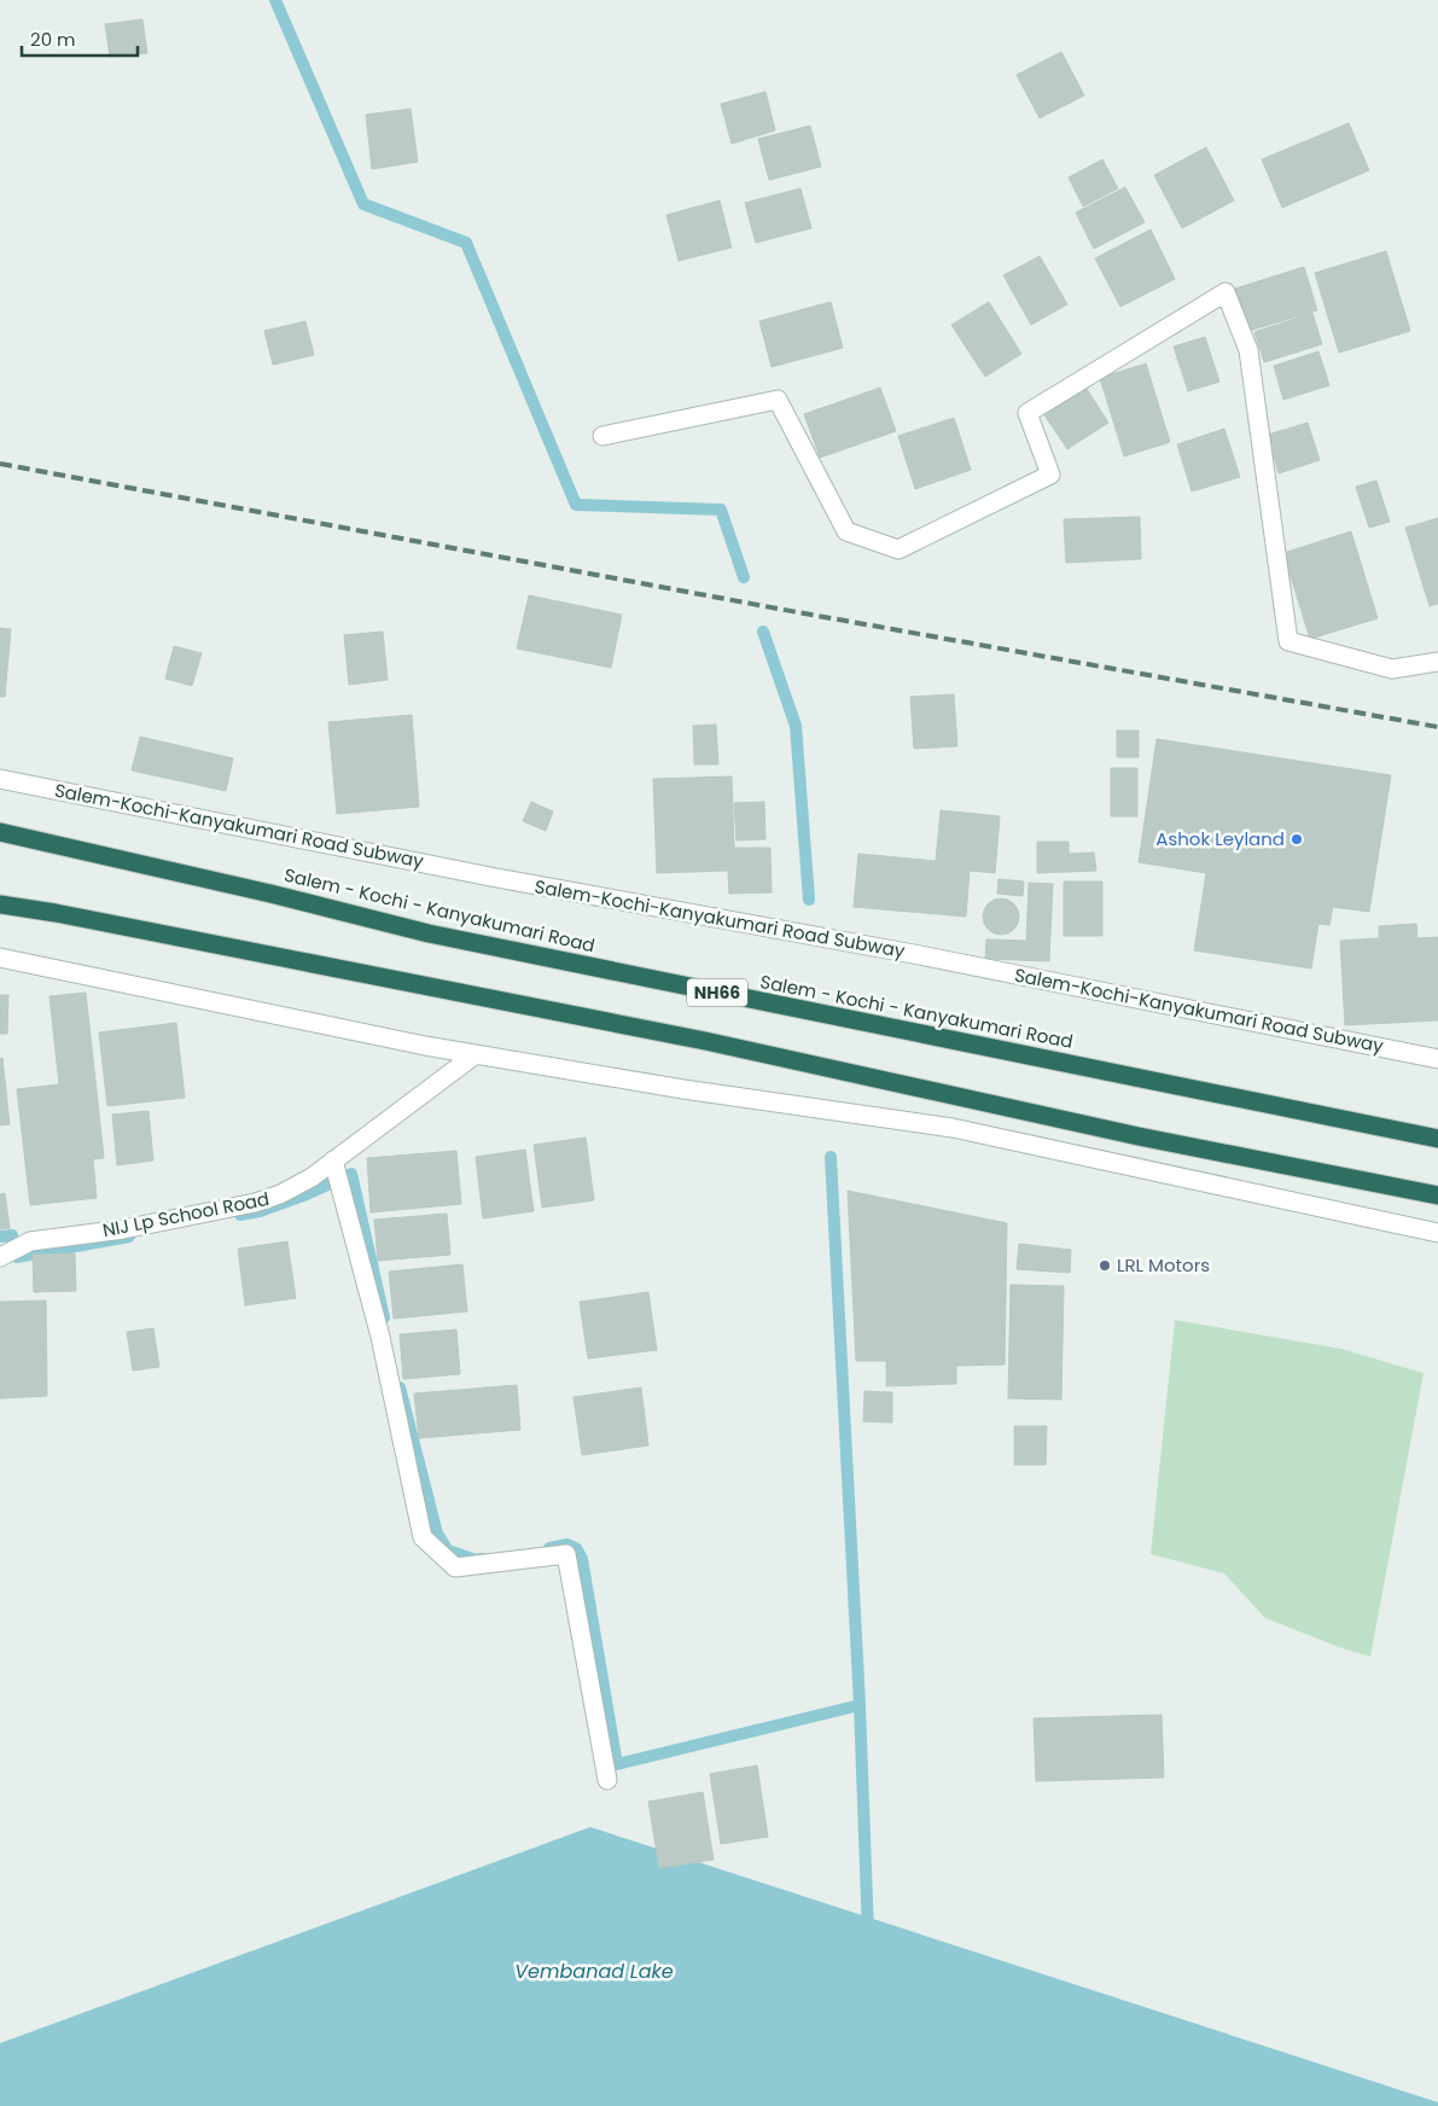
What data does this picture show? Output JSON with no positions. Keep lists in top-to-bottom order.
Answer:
{
  "streets": {
    "highway": ["Salem - Kochi - Kanyakumari Road", "NH66"],
    "street": ["Salem-Kochi-Kanyakumari Road Subway", "NIJ Lp School Road"]
  },
  "water": ["Vembanad Lake"],
  "places": ["Ashok Leyland", "LRL Motors"],
  "scale_bar": "20 m"
}
